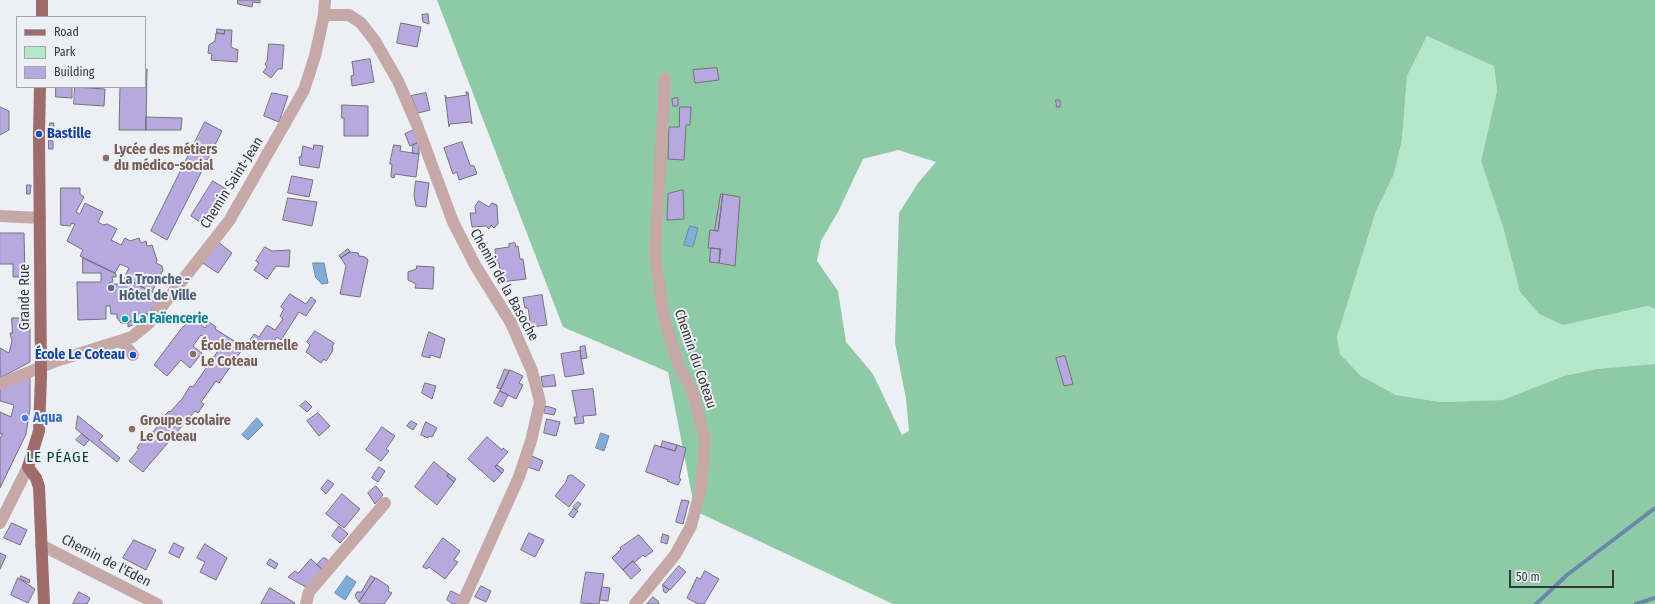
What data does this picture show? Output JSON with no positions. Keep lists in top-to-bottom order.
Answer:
{
  "streets": {
    "main road": ["Grande Rue"],
    "street": [
      "Chemin Saint-Jean",
      "Chemin de la Basoche",
      "Chemin du Coteau",
      "Chemin de l'Eden"
    ]
  },
  "crossings": [
    ["Chemin Saint-Jean", "Chemin de la Basoche"],
    ["Chemin Saint-Jean", "Grande Rue"]
  ],
  "districts": ["LE PÉAGE"],
  "places": [
    "Bastille",
    "Lycée des métiers du médico-social",
    "La Tronche - Hôtel de Ville",
    "La Faïencerie",
    "École maternelle Le Coteau",
    "École Le Coteau",
    "Aqua",
    "Groupe scolaire Le Coteau"
  ],
  "legend": ["Road", "Park", "Building"],
  "scale_bar": "50 m"
}
